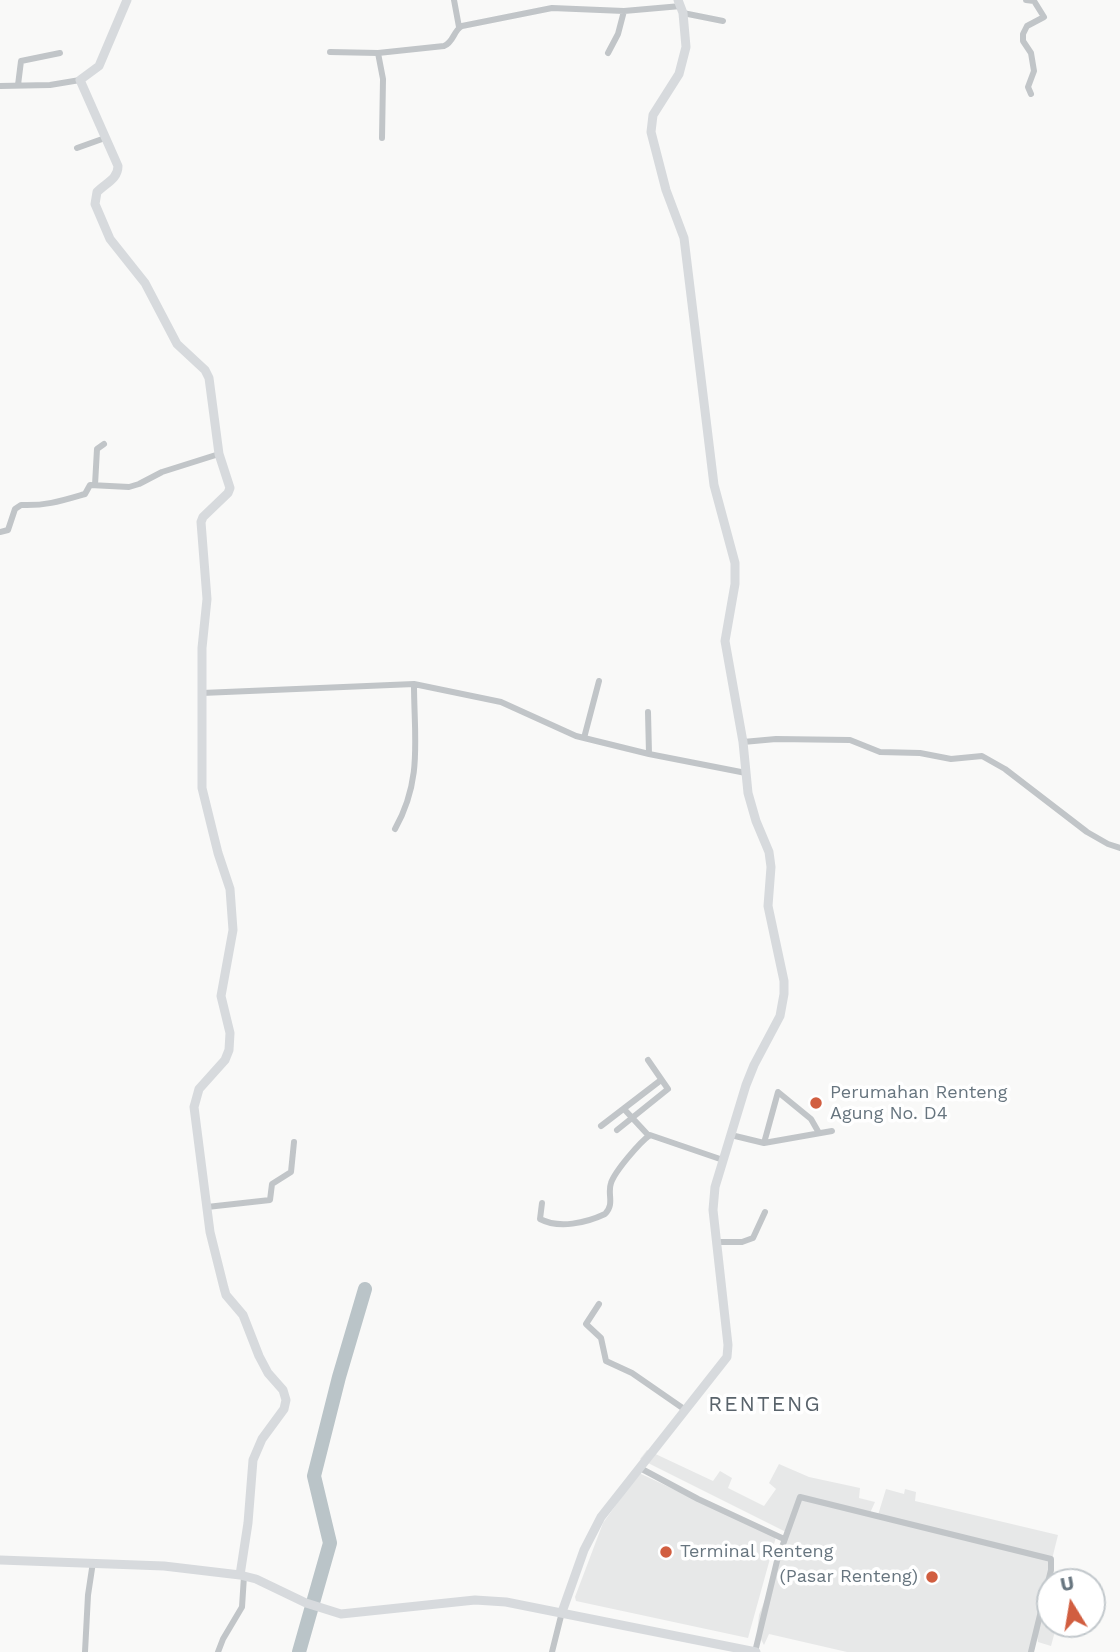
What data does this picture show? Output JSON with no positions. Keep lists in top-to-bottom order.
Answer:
{
  "districts": ["RENTENG"],
  "places": ["Perumahan Renteng Agung No. D4", "Terminal Renteng", "(Pasar Renteng)"],
  "north": "top"
}
